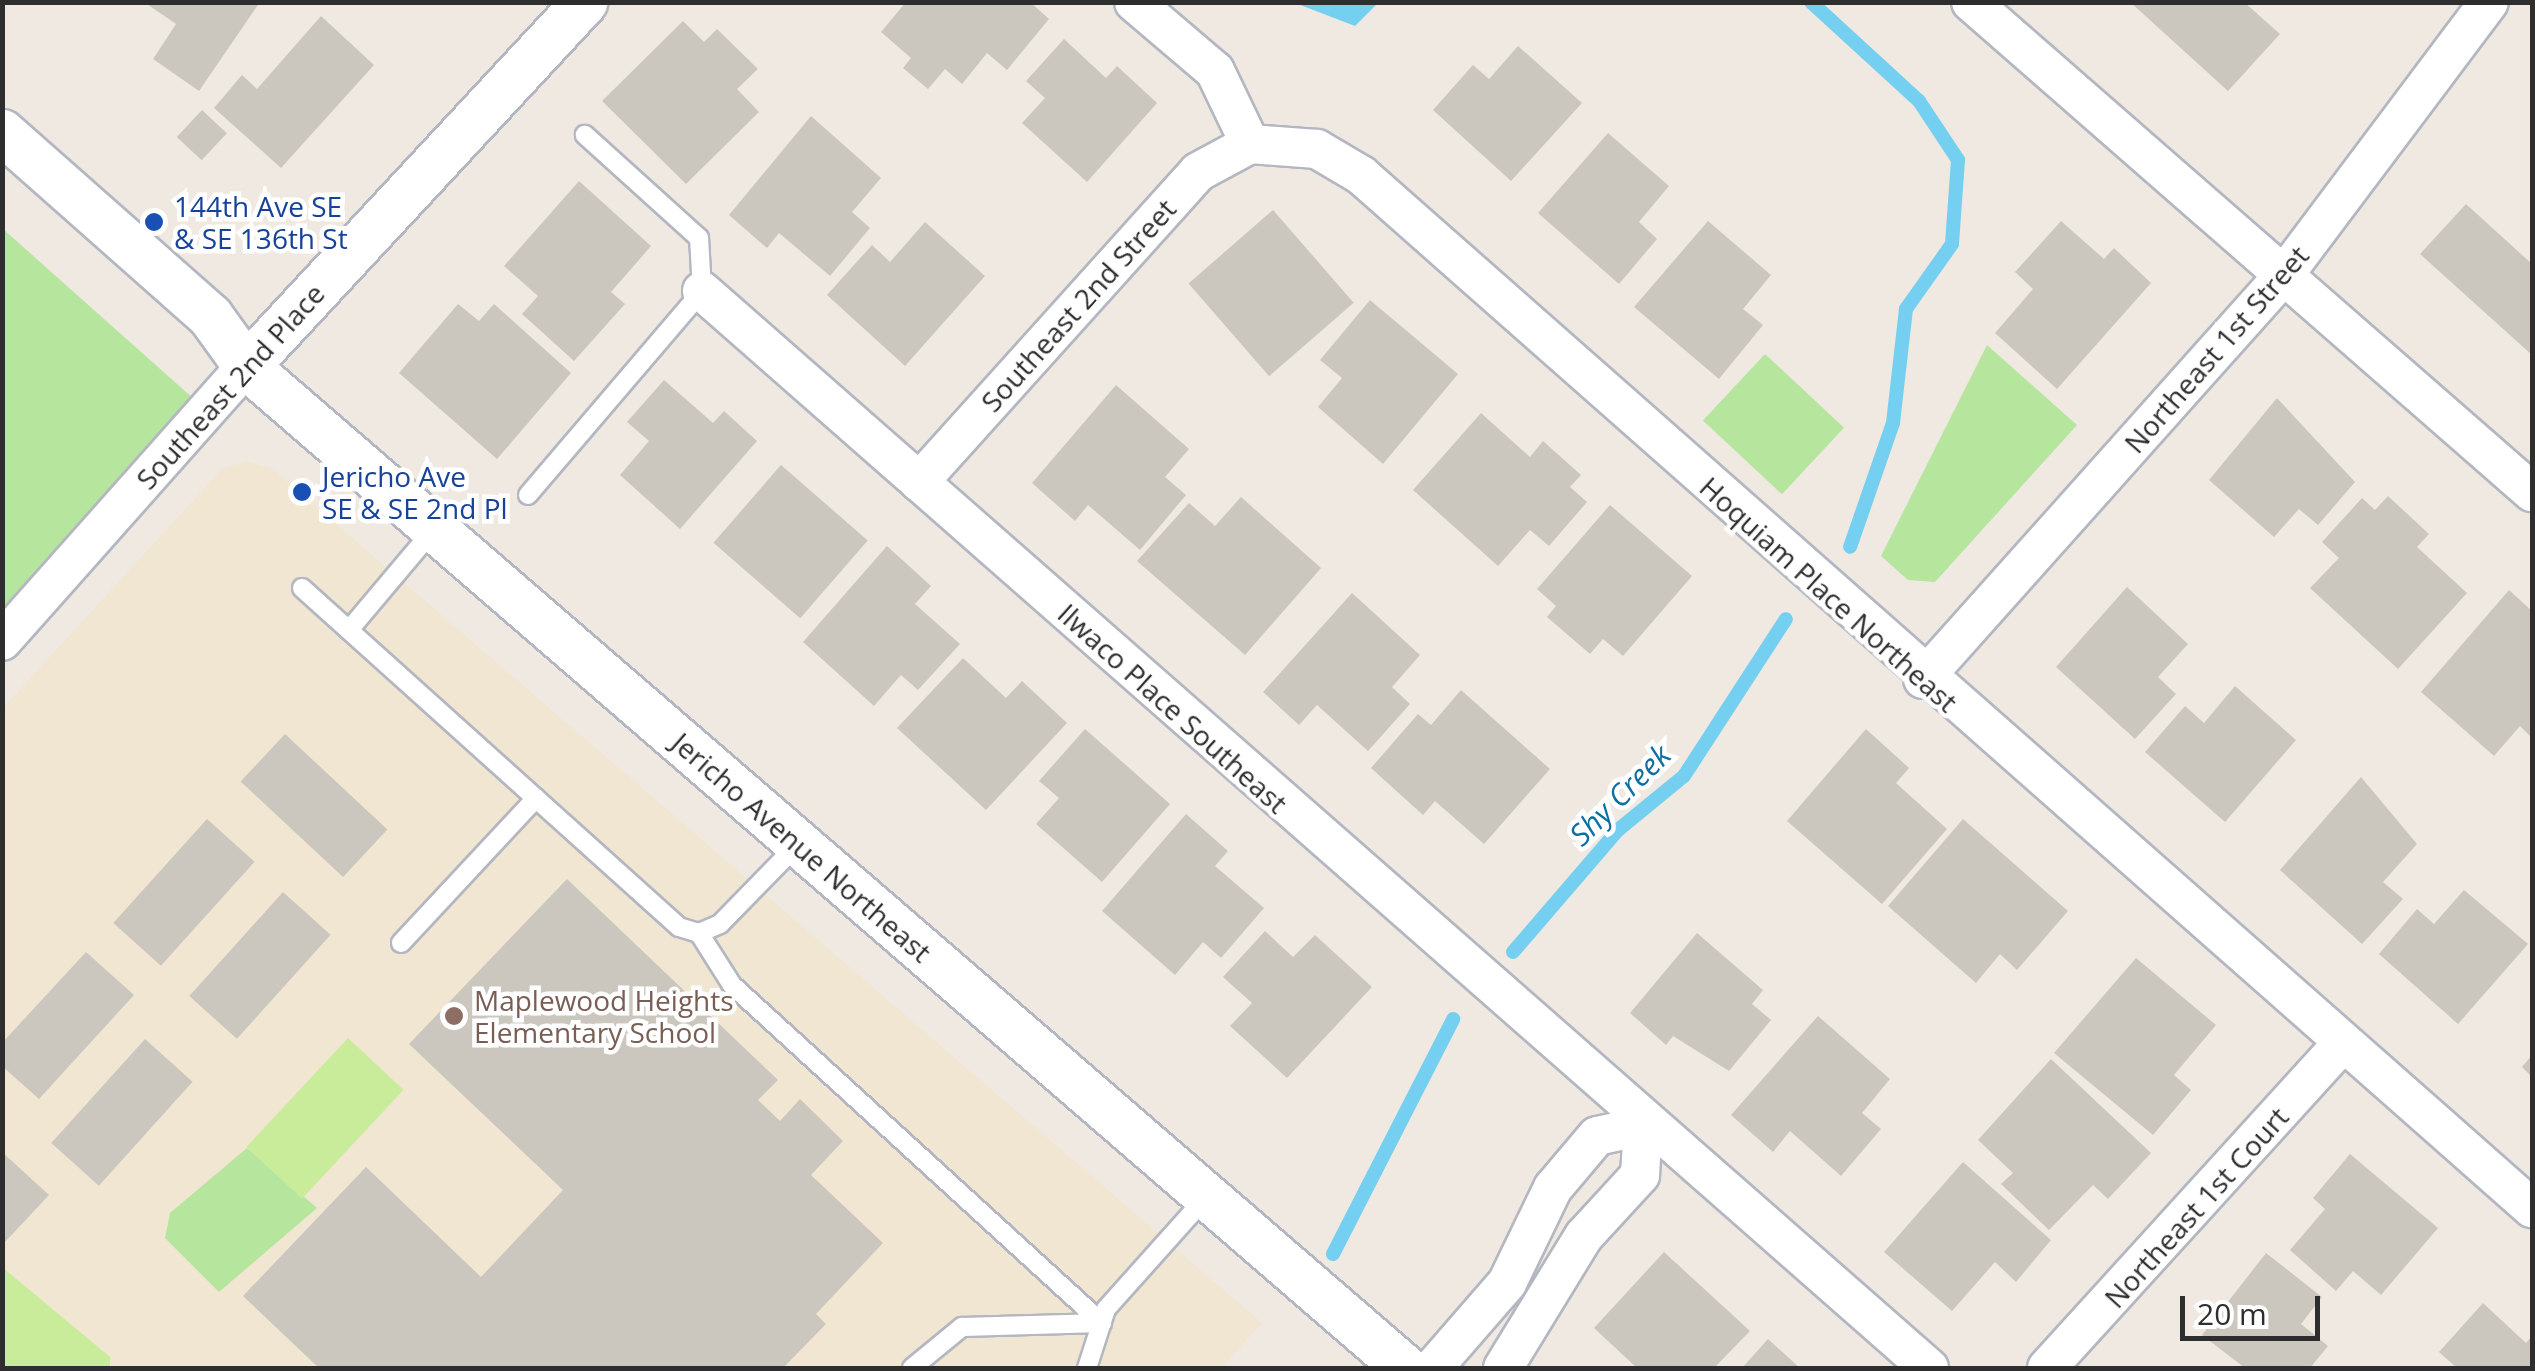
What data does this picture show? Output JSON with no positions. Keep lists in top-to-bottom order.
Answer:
{
  "streets": {
    "street": [
      "Southeast 2nd Street",
      "Northeast 1st Street",
      "Southeast 2nd Place",
      "Hoquiam Place Northeast",
      "Ilwaco Place Southeast",
      "Jericho Avenue Northeast",
      "Northeast 1st Court"
    ]
  },
  "crossings": [
    ["Southeast 2nd Street", "Hoquiam Place Northeast"],
    ["Southeast 2nd Street", "Ilwaco Place Southeast"],
    ["Northeast 1st Street", "Hoquiam Place Northeast"],
    ["Southeast 2nd Place", "Jericho Avenue Northeast"],
    ["Hoquiam Place Northeast", "Northeast 1st Court"]
  ],
  "water": ["Shy Creek"],
  "places": ["144th Ave SE & SE 136th St", "Jericho Ave SE & SE 2nd Pl", "Maplewood Heights Elementary School"],
  "scale_bar": "20 m"
}
